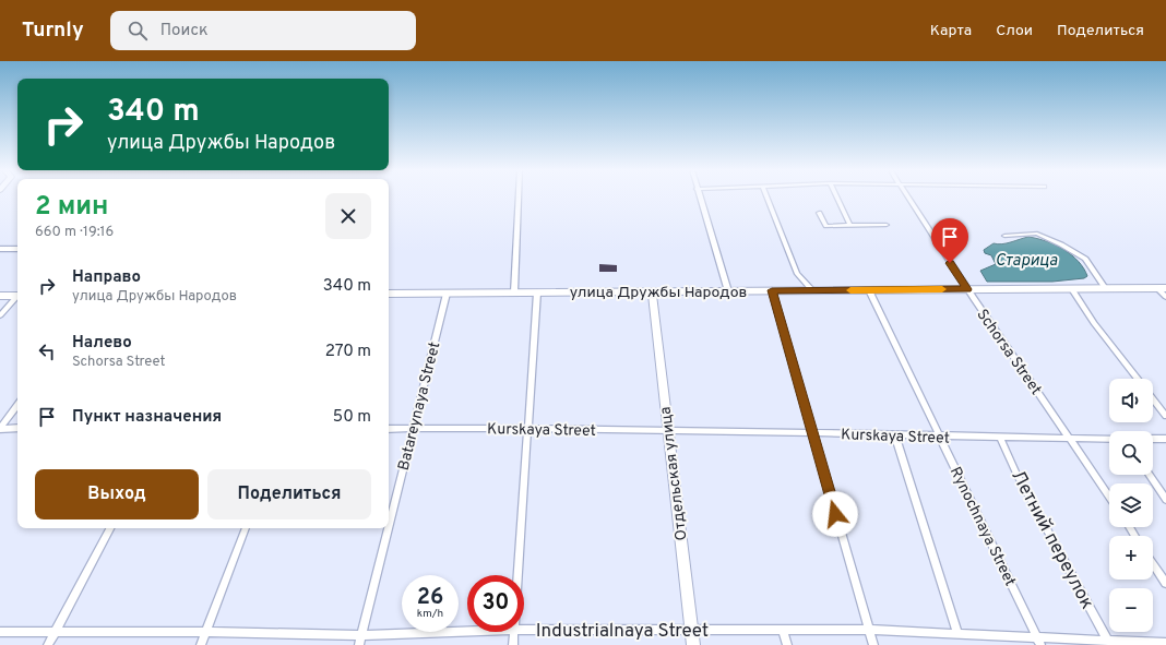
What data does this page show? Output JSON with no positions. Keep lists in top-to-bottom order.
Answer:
{
  "streets": {
    "street": [
      "улица Дружбы Народов",
      "Schorsa Street",
      "Batareynaya Street",
      "Kurskaya Street",
      "Отдельская улица",
      "Rynochnaya Street",
      "Летний переулок",
      "Industrialnaya Street"
    ]
  },
  "crossings": [
    ["улица Дружбы Народов", "Schorsa Street"],
    ["улица Дружбы Народов", "Batareynaya Street"],
    ["улица Дружбы Народов", "Отдельская улица"],
    ["улица Дружбы Народов", "Rynochnaya Street"],
    ["Schorsa Street", "Kurskaya Street"],
    ["Batareynaya Street", "Kurskaya Street"],
    ["Batareynaya Street", "Industrialnaya Street"],
    ["Kurskaya Street", "Отдельская улица"],
    ["Kurskaya Street", "Rynochnaya Street"],
    ["Kurskaya Street", "Летний переулок"],
    ["Отдельская улица", "Industrialnaya Street"],
    ["Rynochnaya Street", "Industrialnaya Street"],
    ["Летний переулок", "Industrialnaya Street"]
  ],
  "water": ["Старица"],
  "page": {
    "header": "Turnly",
    "search": "Поиск",
    "nav": ["Карта", "Слои", "Поделиться"],
    "turn": ["340 m", "улица Дружбы Народов"],
    "heading": ["2 мин", "660 m · 19:16"],
    "list": [
      {
        "name": "Направо",
        "note": "улица Дружбы Народов",
        "value": "340 m"
      },
      {
        "name": "Налево",
        "note": "Schorsa Street",
        "value": "270 m"
      },
      {
        "name": "Пункт назначения",
        "value": "50 m"
      }
    ],
    "map_buttons": ["+", "−"],
    "buttons": ["Выход", "Поделиться"],
    "speed": "26 km/h",
    "limit": "30"
  }
}
